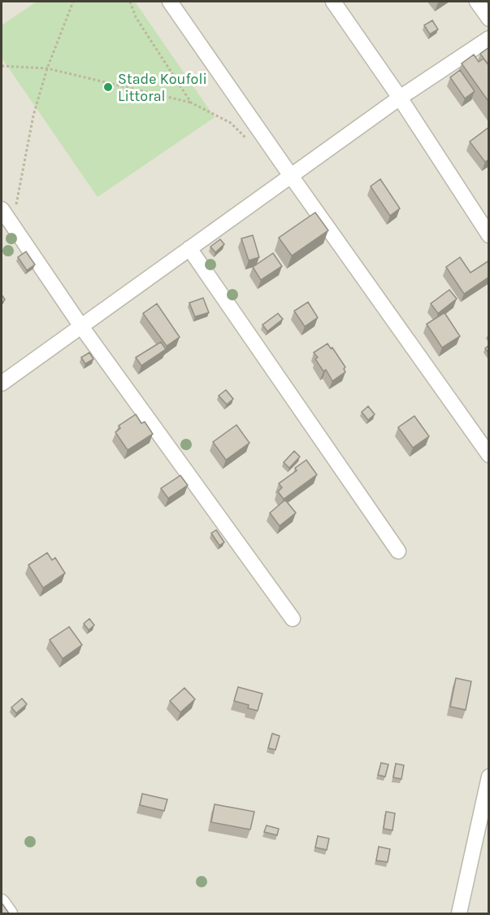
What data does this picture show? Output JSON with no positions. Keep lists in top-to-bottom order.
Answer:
{
  "places": ["Stade Koufoli Littoral"]
}
